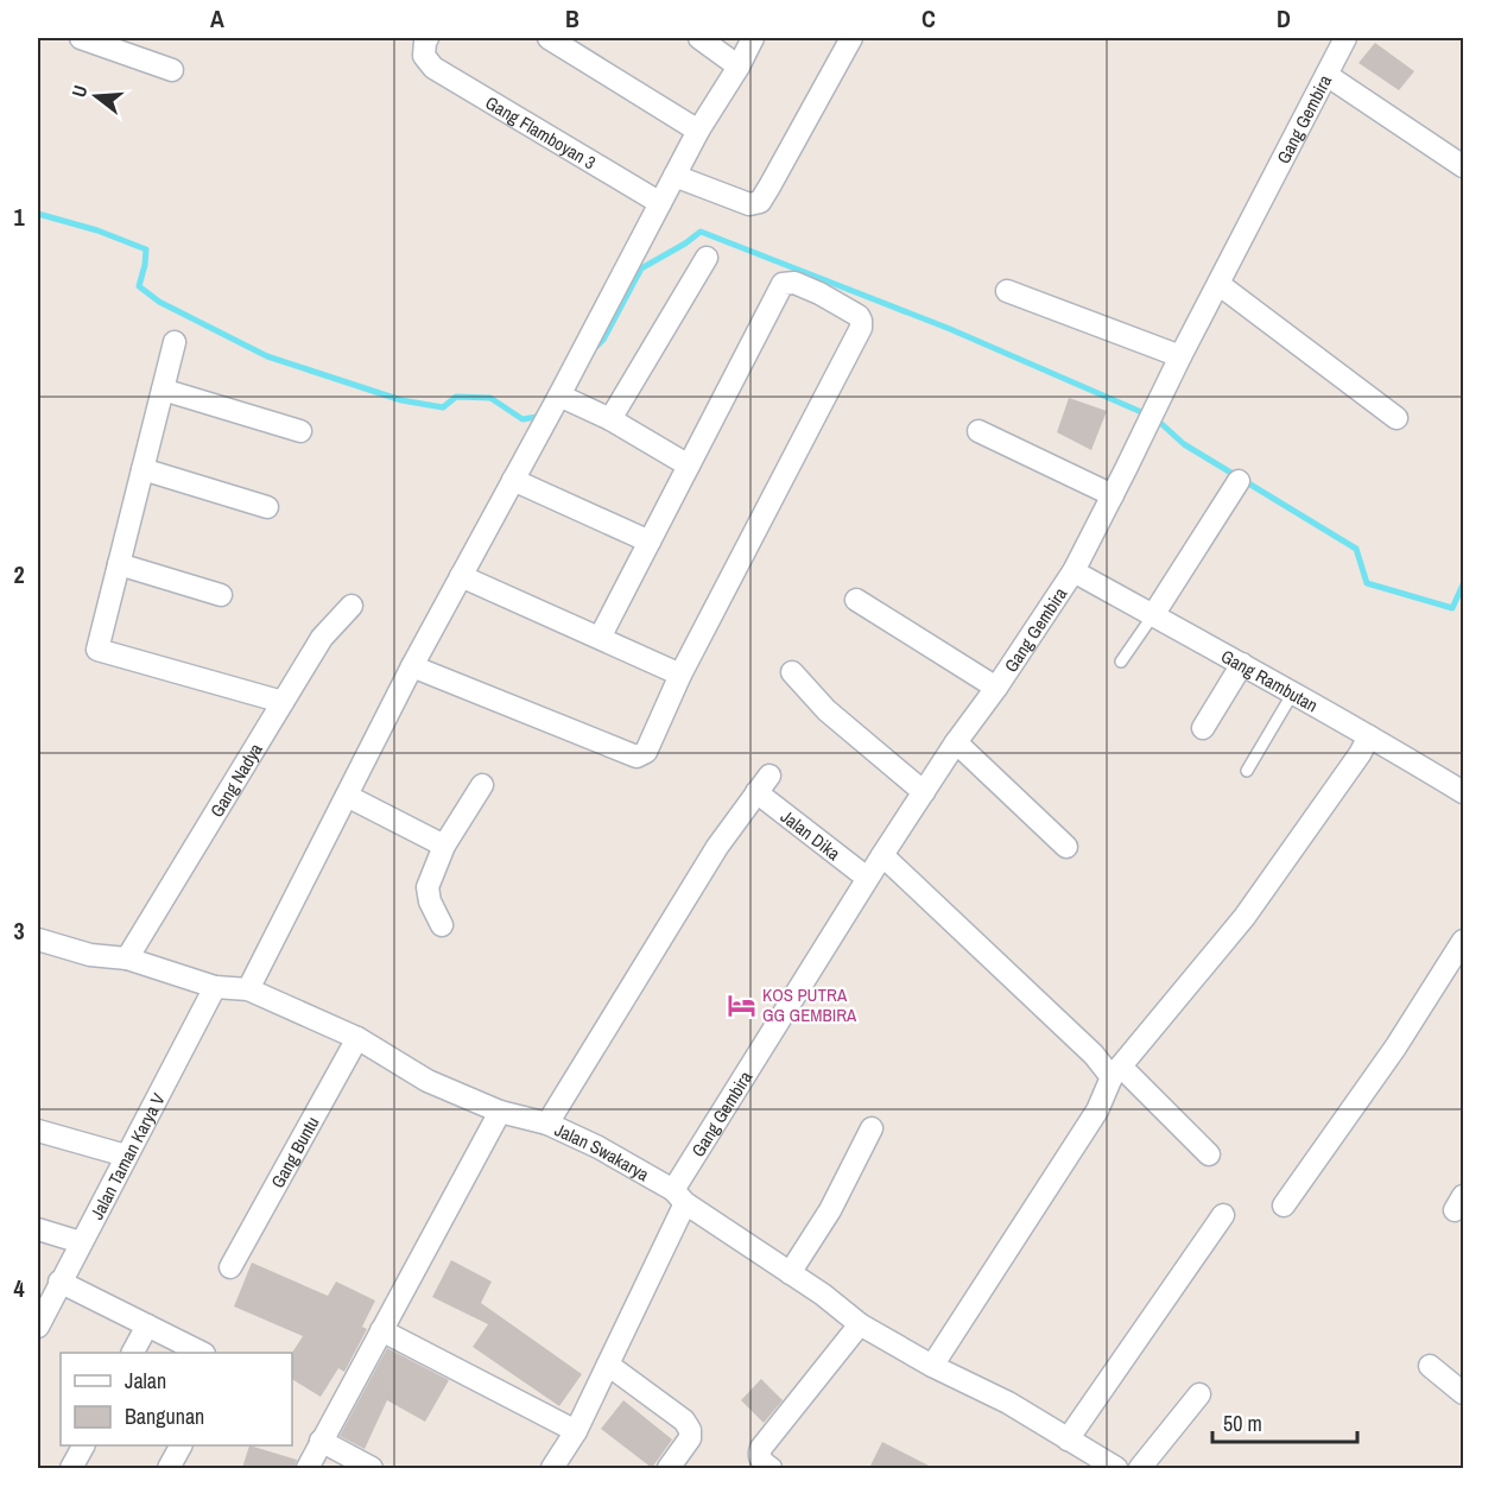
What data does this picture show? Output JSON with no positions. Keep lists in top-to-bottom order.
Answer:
{
  "streets": {
    "street": [
      "Gang Gembira",
      "Gang Flamboyan 3",
      "Gang Rambutan",
      "Gang Nadya",
      "Jalan Dika",
      "Jalan Swakarya",
      "Gang Buntu",
      "Jalan Taman Karya V"
    ]
  },
  "crossings": [
    ["Gang Gembira", "Gang Rambutan"],
    ["Gang Gembira", "Jalan Dika"],
    ["Gang Gembira", "Jalan Swakarya"],
    ["Gang Nadya", "Jalan Swakarya"],
    ["Jalan Dika", "Jalan Swakarya"],
    ["Jalan Swakarya", "Gang Buntu"],
    ["Jalan Swakarya", "Jalan Taman Karya V"]
  ],
  "places": {
    "hotel": ["KOS PUTRA GG GEMBIRA"]
  },
  "legend": ["Jalan", "Bangunan"],
  "scale_bar": "50 m",
  "north": "left",
  "grid": {
    "columns": [
      "A",
      "B",
      "C",
      "D"
    ],
    "rows": [
      "1",
      "2",
      "3",
      "4"
    ]
  }
}
